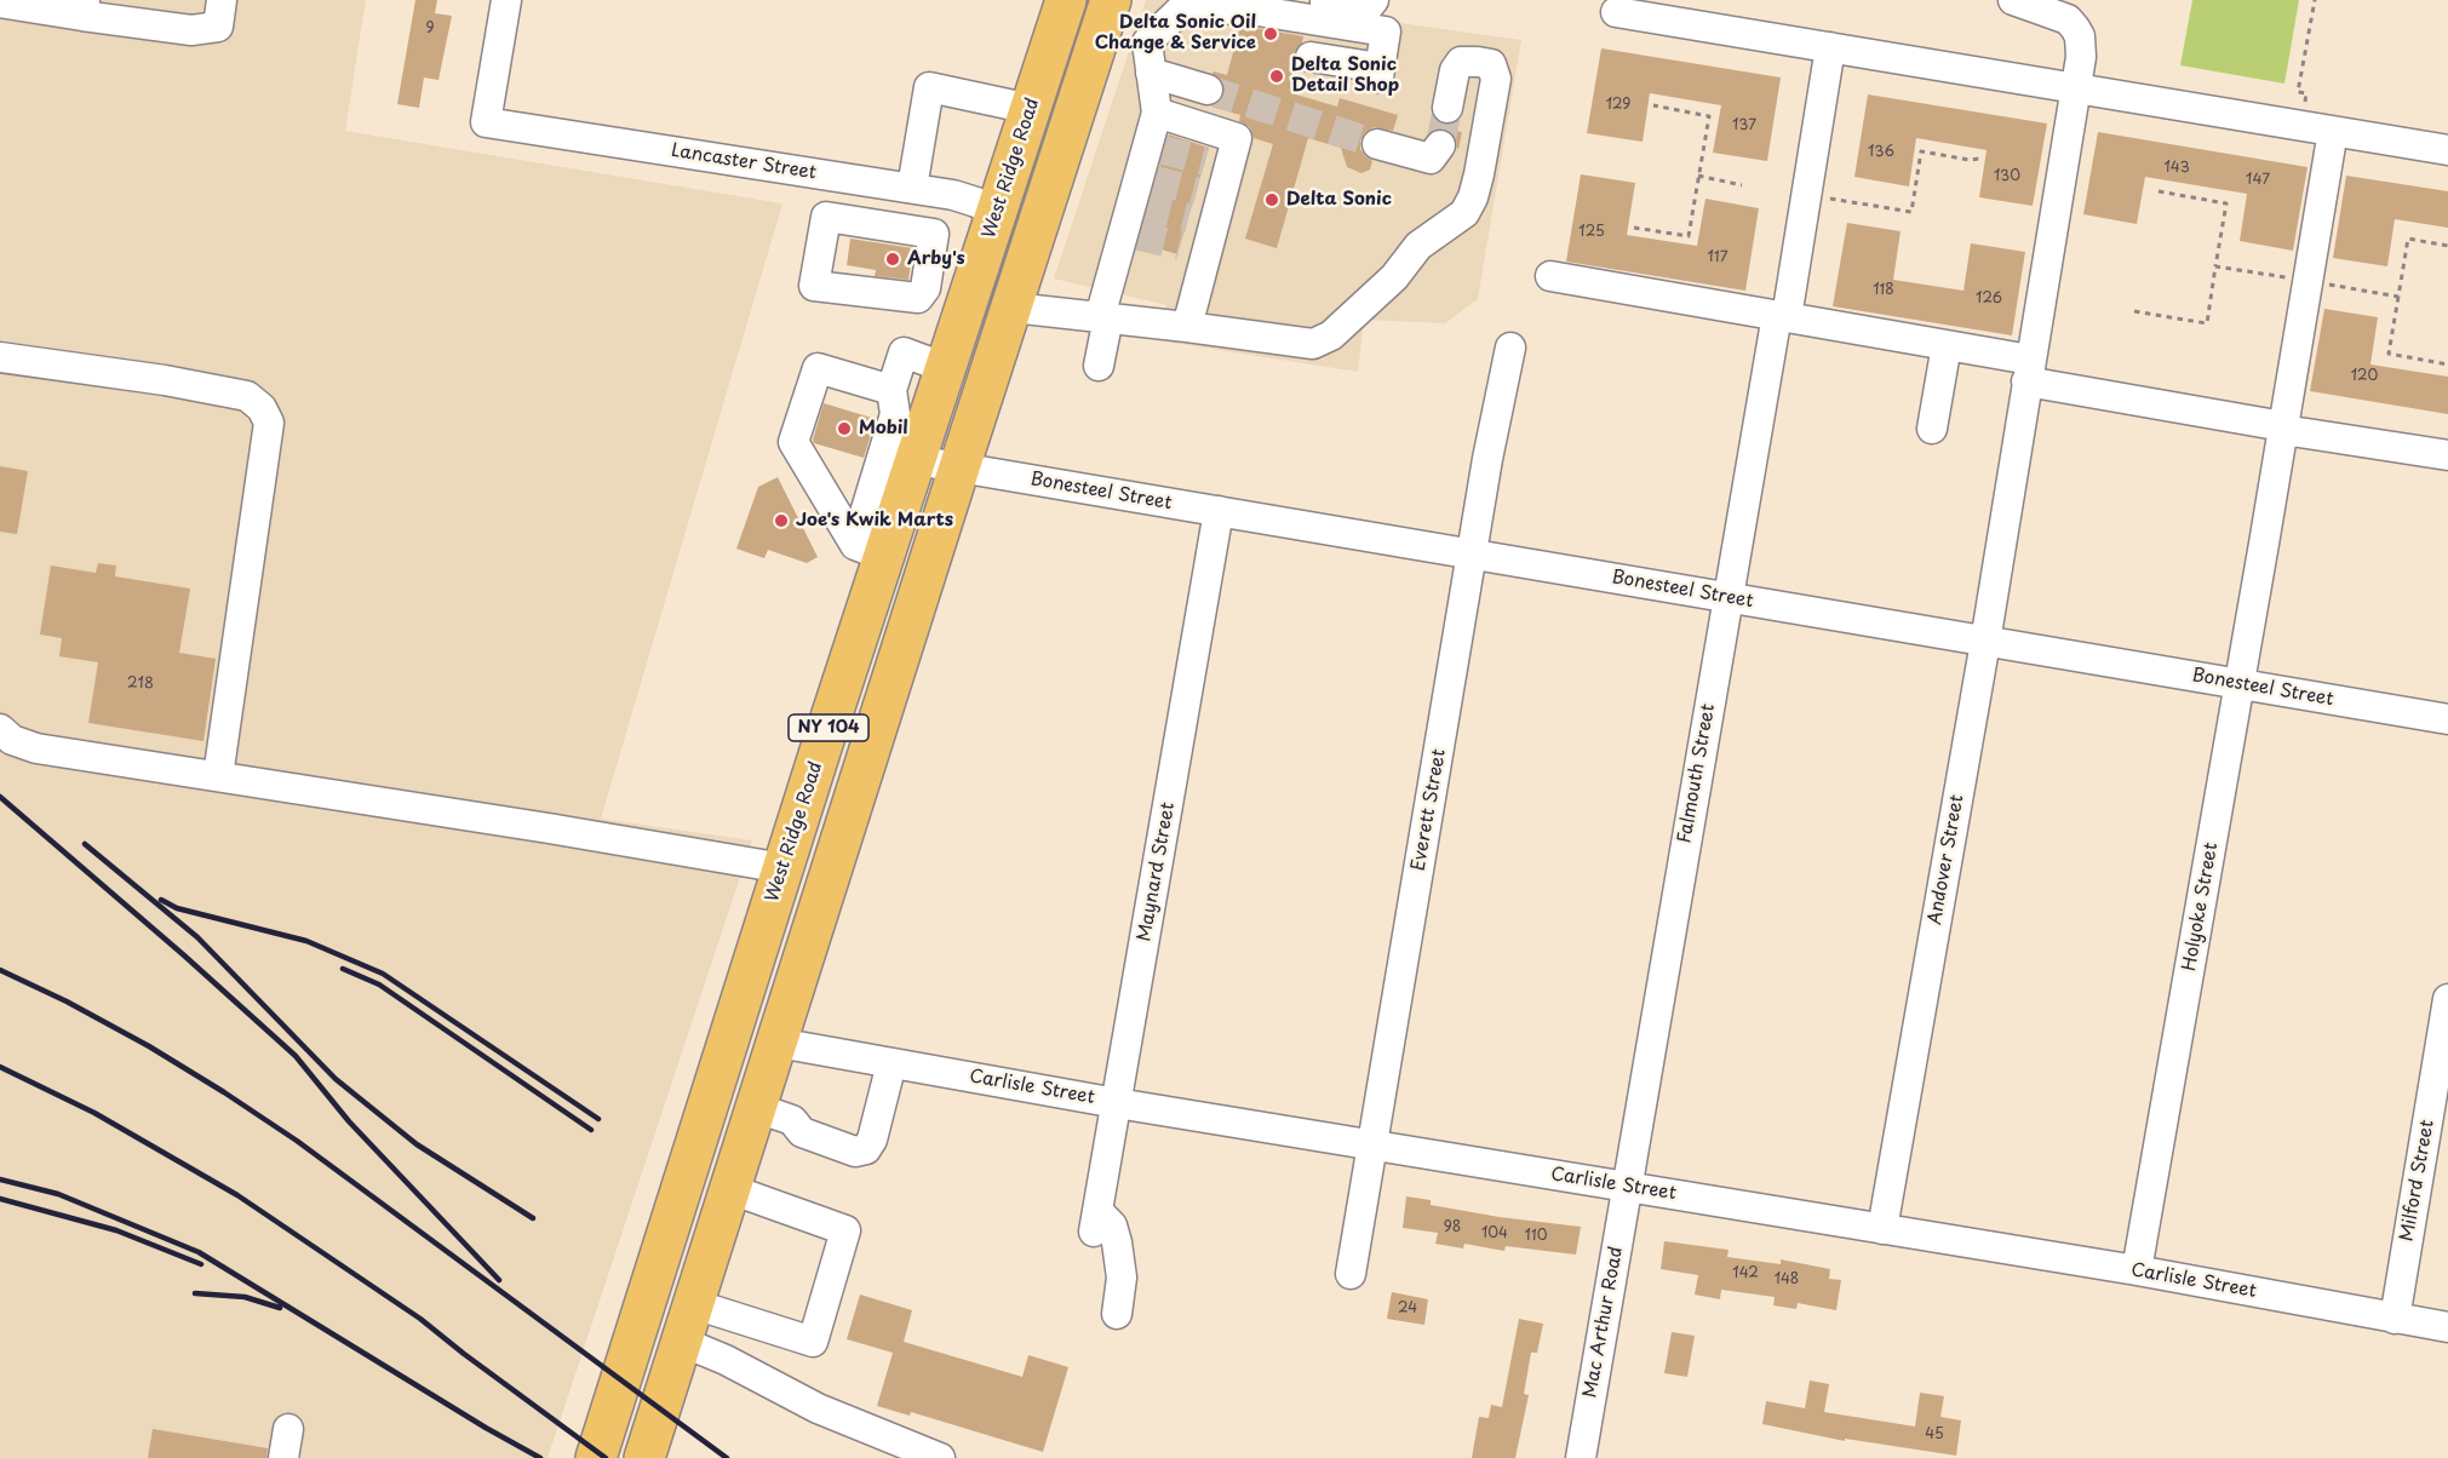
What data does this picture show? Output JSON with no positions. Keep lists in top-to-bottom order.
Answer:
{
  "streets": {
    "highway": ["West Ridge Road", "NY 104"],
    "street": [
      "Lancaster Street",
      "Bonesteel Street",
      "Falmouth Street",
      "Everett Street",
      "Andover Street",
      "Maynard Street",
      "Holyoke Street",
      "Carlisle Street",
      "Milford Street",
      "Mac Arthur Road"
    ]
  },
  "crossings": [
    ["Lancaster Street", "West Ridge Road"],
    ["West Ridge Road", "Bonesteel Street"],
    ["Bonesteel Street", "NY 104"],
    ["Bonesteel Street", "Falmouth Street"],
    ["Bonesteel Street", "Everett Street"],
    ["Bonesteel Street", "Andover Street"],
    ["Bonesteel Street", "Maynard Street"],
    ["Bonesteel Street", "Holyoke Street"],
    ["NY 104", "Carlisle Street"],
    ["Falmouth Street", "Carlisle Street"],
    ["Falmouth Street", "Mac Arthur Road"],
    ["Everett Street", "Carlisle Street"],
    ["Andover Street", "Carlisle Street"],
    ["Maynard Street", "Carlisle Street"],
    ["Holyoke Street", "Carlisle Street"],
    ["Carlisle Street", "Milford Street"],
    ["Carlisle Street", "Mac Arthur Road"]
  ],
  "places": [
    "Delta Sonic Oil Change & Service",
    "Delta Sonic Detail Shop",
    "Delta Sonic",
    "Arby's",
    "Mobil",
    "Joe's Kwik Marts"
  ],
  "house_numbers": [
    "9",
    "129",
    "137",
    "136",
    "143",
    "130",
    "147",
    "125",
    "117",
    "118",
    "126",
    "120",
    "218",
    "98",
    "104",
    "110",
    "142",
    "148",
    "24",
    "45"
  ]
}
